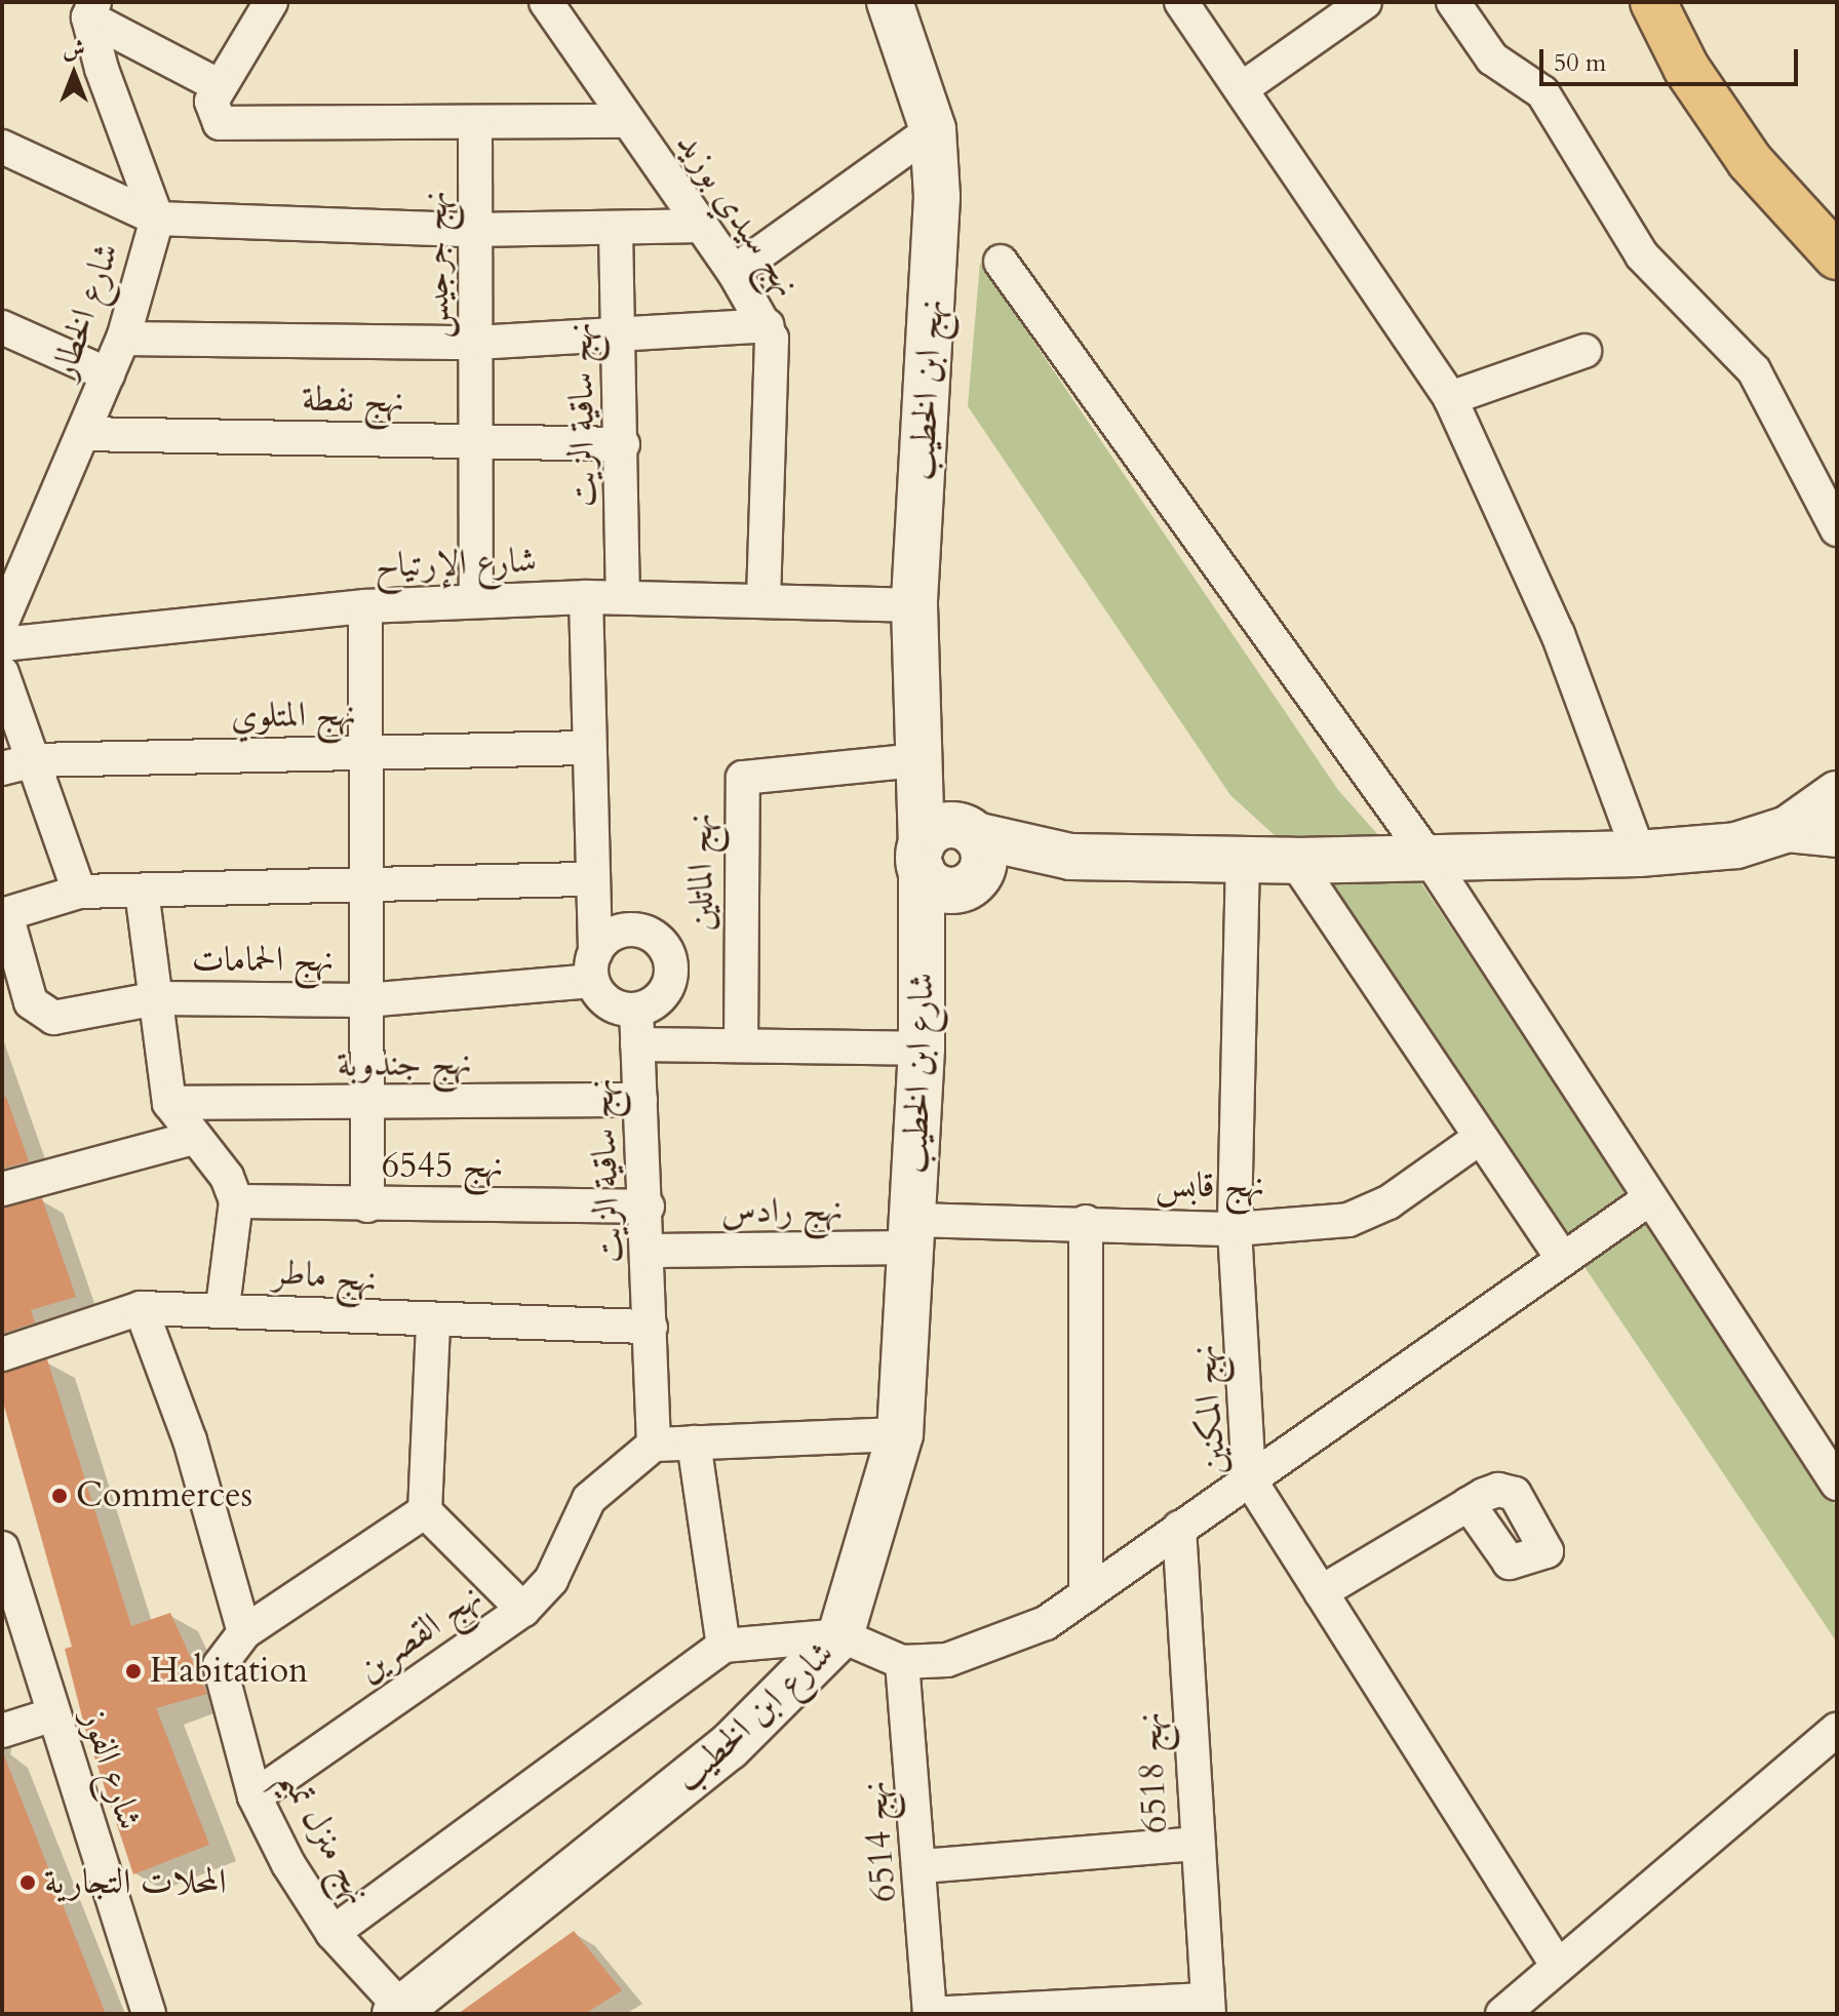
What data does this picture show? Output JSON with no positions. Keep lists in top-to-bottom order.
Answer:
{
  "streets": {
    "street": [
      "نهج سيدي بوزيد",
      "نهج جرجيس",
      "شارع الخطار",
      "نهج ابن الخطيب",
      "نهج نفطة",
      "نهج ساقية الزيت",
      "شارع الإرتياح",
      "نهج المتلوي",
      "نهج الماتلين",
      "نهج الحمامات",
      "نهج جندوبة",
      "شارع ابن الخطيب",
      "نهج 6545",
      "نهج قابس",
      "نهج رادس",
      "نهج ماطر",
      "نهج المكنين",
      "نهج القصرين",
      "شارع الفوز",
      "نهج 6518",
      "نهج منزل تميم",
      "نهج 6514"
    ]
  },
  "crossings": [
    ["نهج سيدي بوزيد", "شارع الإرتياح"],
    ["نهج جرجيس", "نهج نفطة"],
    ["نهج جرجيس", "شارع الإرتياح"],
    ["شارع الخطار", "نهج نفطة"],
    ["نهج ابن الخطيب", "شارع الإرتياح"],
    ["نهج ابن الخطيب", "نهج الماتلين"],
    ["نهج ابن الخطيب", "شارع ابن الخطيب"],
    ["نهج نفطة", "نهج ساقية الزيت"],
    ["نهج ساقية الزيت", "شارع الإرتياح"],
    ["نهج ساقية الزيت", "نهج الحمامات"],
    ["نهج ساقية الزيت", "نهج جندوبة"],
    ["نهج ساقية الزيت", "نهج 6545"],
    ["نهج ساقية الزيت", "نهج رادس"],
    ["نهج ساقية الزيت", "نهج ماطر"],
    ["شارع ابن الخطيب", "نهج قابس"],
    ["شارع ابن الخطيب", "نهج رادس"],
    ["شارع ابن الخطيب", "نهج منزل تميم"],
    ["نهج قابس", "نهج رادس"],
    ["نهج قابس", "نهج المكنين"],
    ["نهج القصرين", "نهج منزل تميم"]
  ],
  "places": ["Commerces", "Habitation", "المحلات التجارية"],
  "scale_bar": "50 m",
  "north": "top"
}
